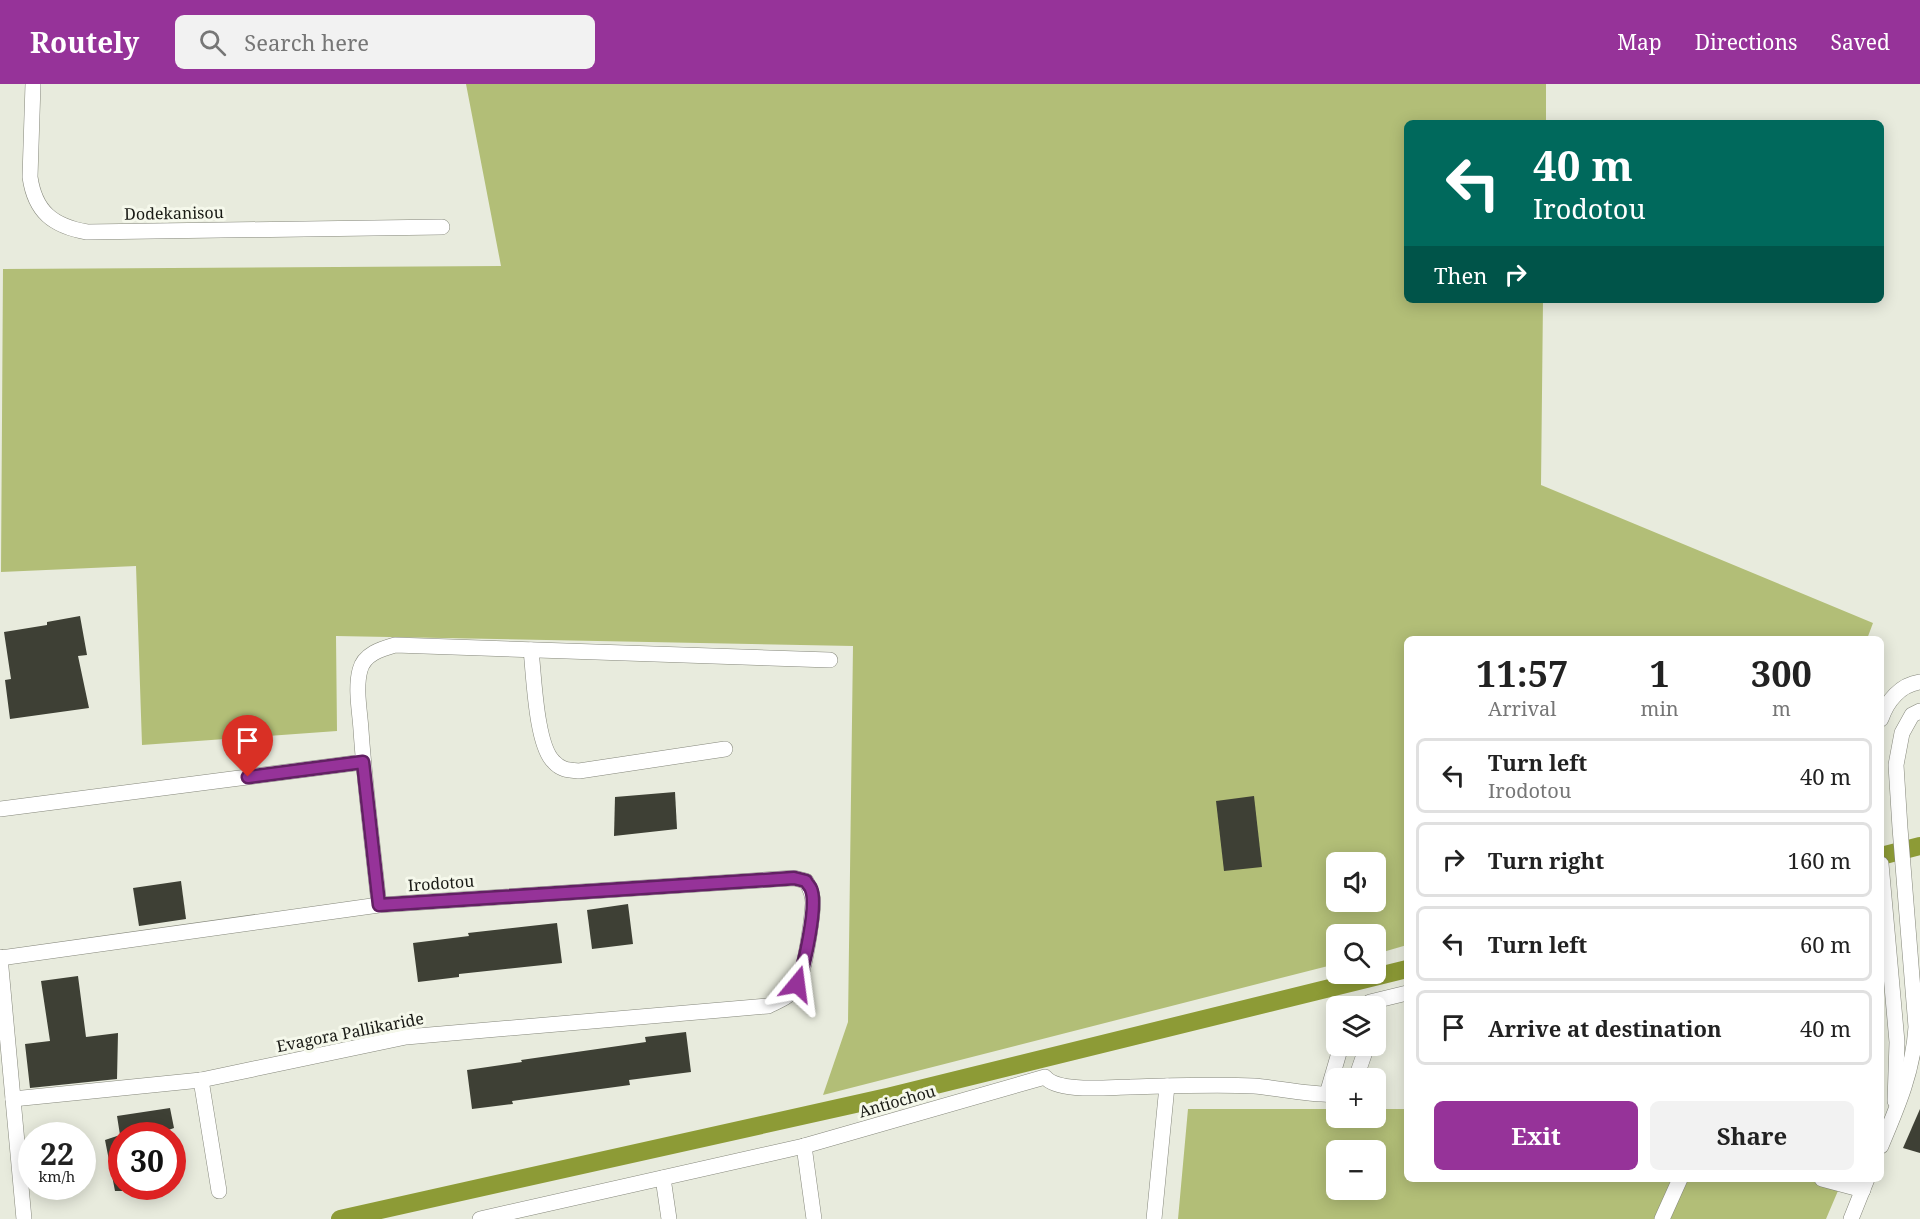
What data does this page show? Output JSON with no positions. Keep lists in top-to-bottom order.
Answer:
{
  "streets": {
    "street": [
      "Dodekanisou",
      "Irodotou",
      "Evagora Pallikaride",
      "Antiochou"
    ]
  },
  "crossings": [
    ["Irodotou", "Evagora Pallikaride"]
  ],
  "page": {
    "header": "Routely",
    "search": "Search here",
    "nav": ["Map", "Directions", "Saved"],
    "turn": ["40 m", "Irodotou"],
    "then": "Then",
    "eta": [
      "11:57",
      "Arrival",
      "1",
      "min",
      "300",
      "m"
    ],
    "list": [
      {
        "name": "Turn left",
        "note": "Irodotou",
        "value": "40 m"
      },
      {
        "name": "Turn right",
        "value": "160 m"
      },
      {
        "name": "Turn left",
        "value": "60 m"
      },
      {
        "name": "Arrive at destination",
        "value": "40 m"
      }
    ],
    "map_buttons": ["+", "−"],
    "buttons": ["Exit", "Share"],
    "speed": "22 km/h",
    "limit": "30"
  }
}
